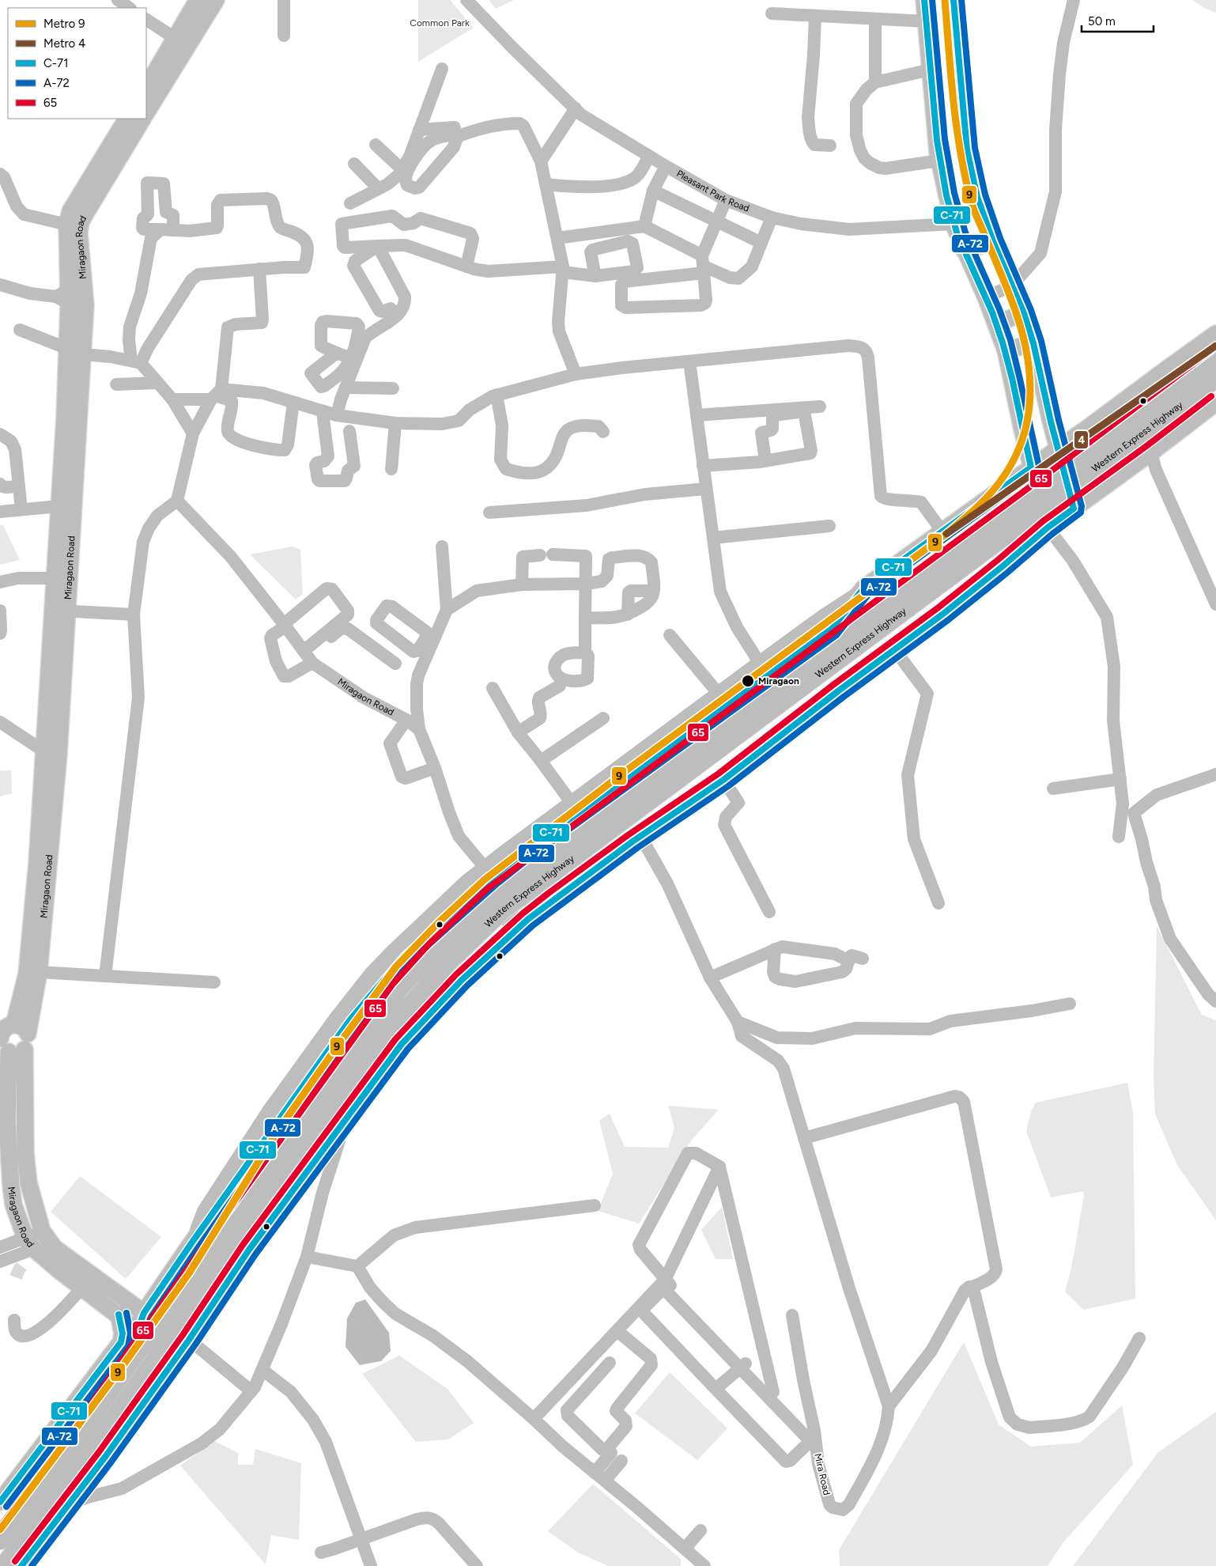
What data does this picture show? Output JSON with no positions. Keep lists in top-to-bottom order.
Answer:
{
  "streets": {
    "highway": ["Western Express Highway"],
    "main road": ["Miragaon Road"],
    "street": ["Pleasant Park Road", "Mira Road"]
  },
  "crossings": [
    ["Miragaon Road", "Western Express Highway"]
  ],
  "parks": ["Common Park"],
  "places": ["Miragaon"],
  "lines": [
    "metro line 9",
    "transit line C-71",
    "transit line A-72",
    "metro line 4",
    "transit line 65"
  ],
  "legend": [
    "Metro 9",
    "Metro 4",
    "C-71",
    "A-72",
    "65"
  ],
  "scale_bar": "50 m"
}
